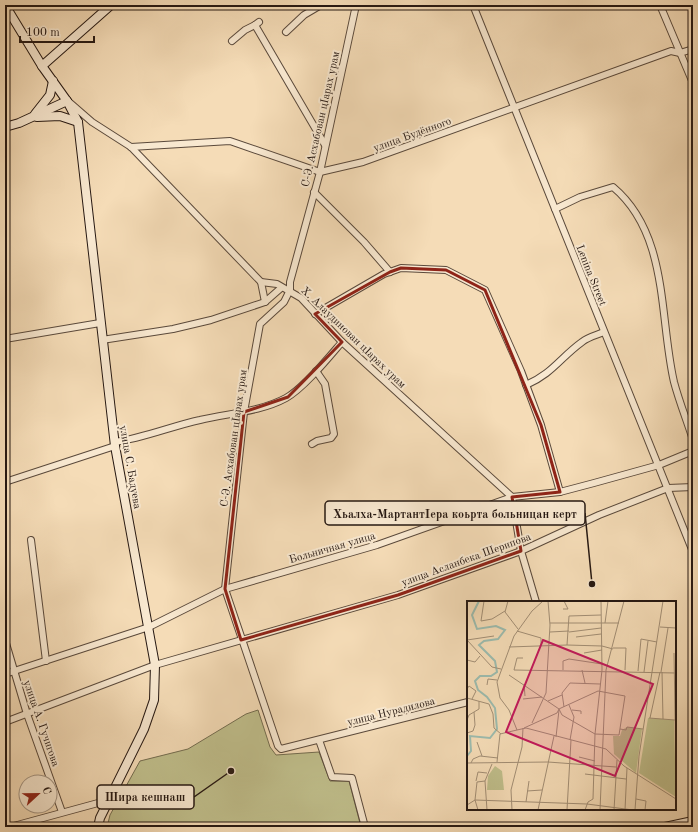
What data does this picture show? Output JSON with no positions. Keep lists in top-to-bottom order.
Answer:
{
  "streets": {
    "main road": ["улица С. Бадуева"],
    "street": [
      "С-Э. Асхабован цIарах урам",
      "улица Будённого",
      "Lenina Street",
      "Х. Алаудинован цIарах урам",
      "Больничная улица",
      "улица Асланбека Шерипова",
      "улица Нурадилова",
      "улица А. Гучигова"
    ]
  },
  "crossings": [
    ["С-Э. Асхабован цIарах урам", "улица Будённого"],
    ["С-Э. Асхабован цIарах урам", "Х. Алаудинован цIарах урам"],
    ["С-Э. Асхабован цIарах урам", "Больничная улица"],
    ["С-Э. Асхабован цIарах урам", "улица Асланбека Шерипова"],
    ["С-Э. Асхабован цIарах урам", "улица Нурадилова"],
    ["улица Будённого", "Lenina Street"],
    ["Lenina Street", "Больничная улица"],
    ["Lenina Street", "улица Асланбека Шерипова"],
    ["Х. Алаудинован цIарах урам", "Больничная улица"],
    ["улица С. Бадуева", "Больничная улица"],
    ["улица С. Бадуева", "улица Асланбека Шерипова"],
    ["Больничная улица", "улица А. Гучигова"],
    ["улица Асланбека Шерипова", "улица А. Гучигова"]
  ],
  "places": ["Хьалха-МартантIера коьрта больницан керт", "Шира кешнаш"],
  "scale_bar": "100 m",
  "north": "right"
}
